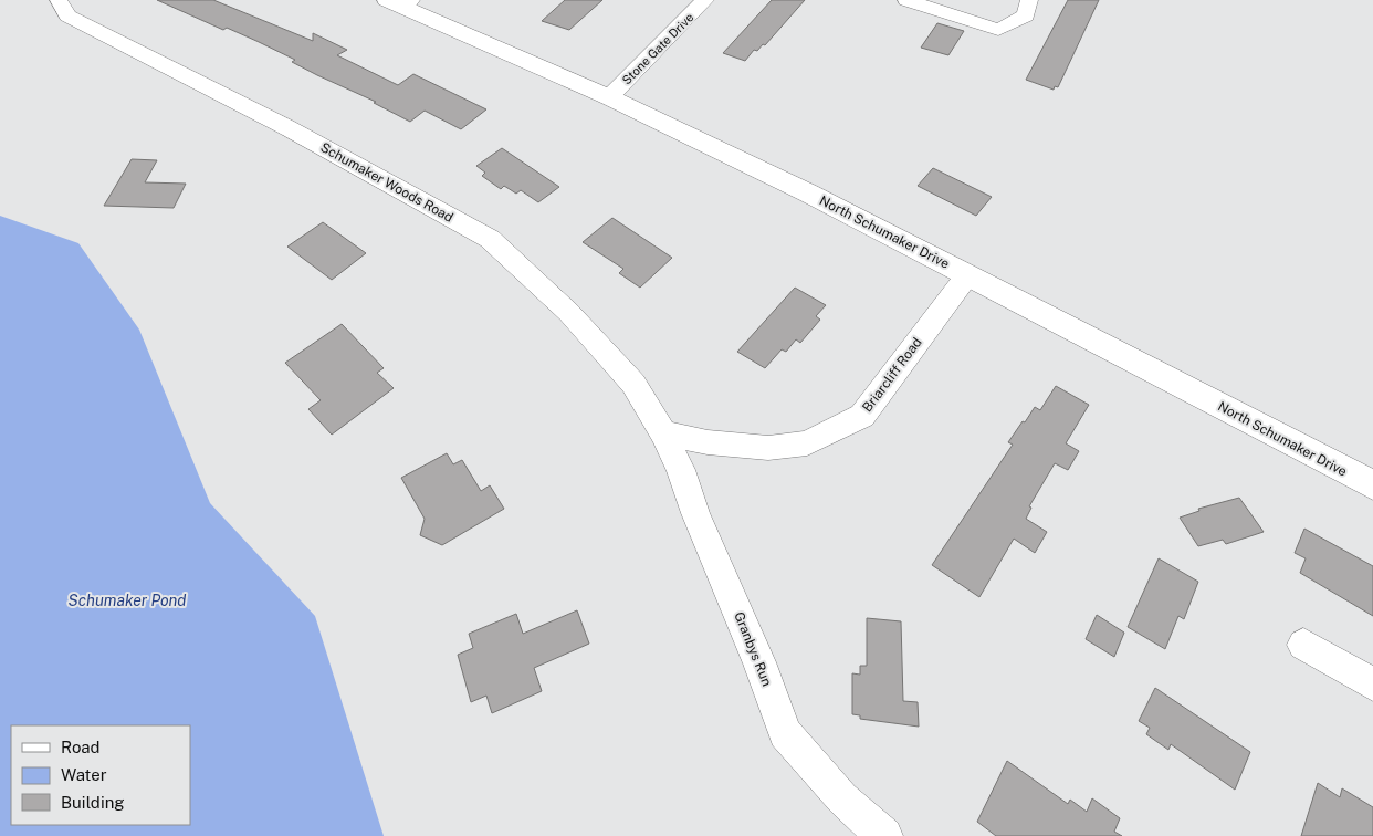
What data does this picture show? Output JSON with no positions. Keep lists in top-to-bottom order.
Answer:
{
  "streets": {
    "street": [
      "Stone Gate Drive",
      "Schumaker Woods Road",
      "North Schumaker Drive",
      "Briarcliff Road",
      "Granbys Run"
    ]
  },
  "crossings": [
    ["Stone Gate Drive", "North Schumaker Drive"],
    ["Schumaker Woods Road", "Briarcliff Road"],
    ["Schumaker Woods Road", "Granbys Run"],
    ["North Schumaker Drive", "Briarcliff Road"],
    ["Briarcliff Road", "Granbys Run"]
  ],
  "water": ["Schumaker Pond"],
  "legend": ["Road", "Water", "Building"]
}
